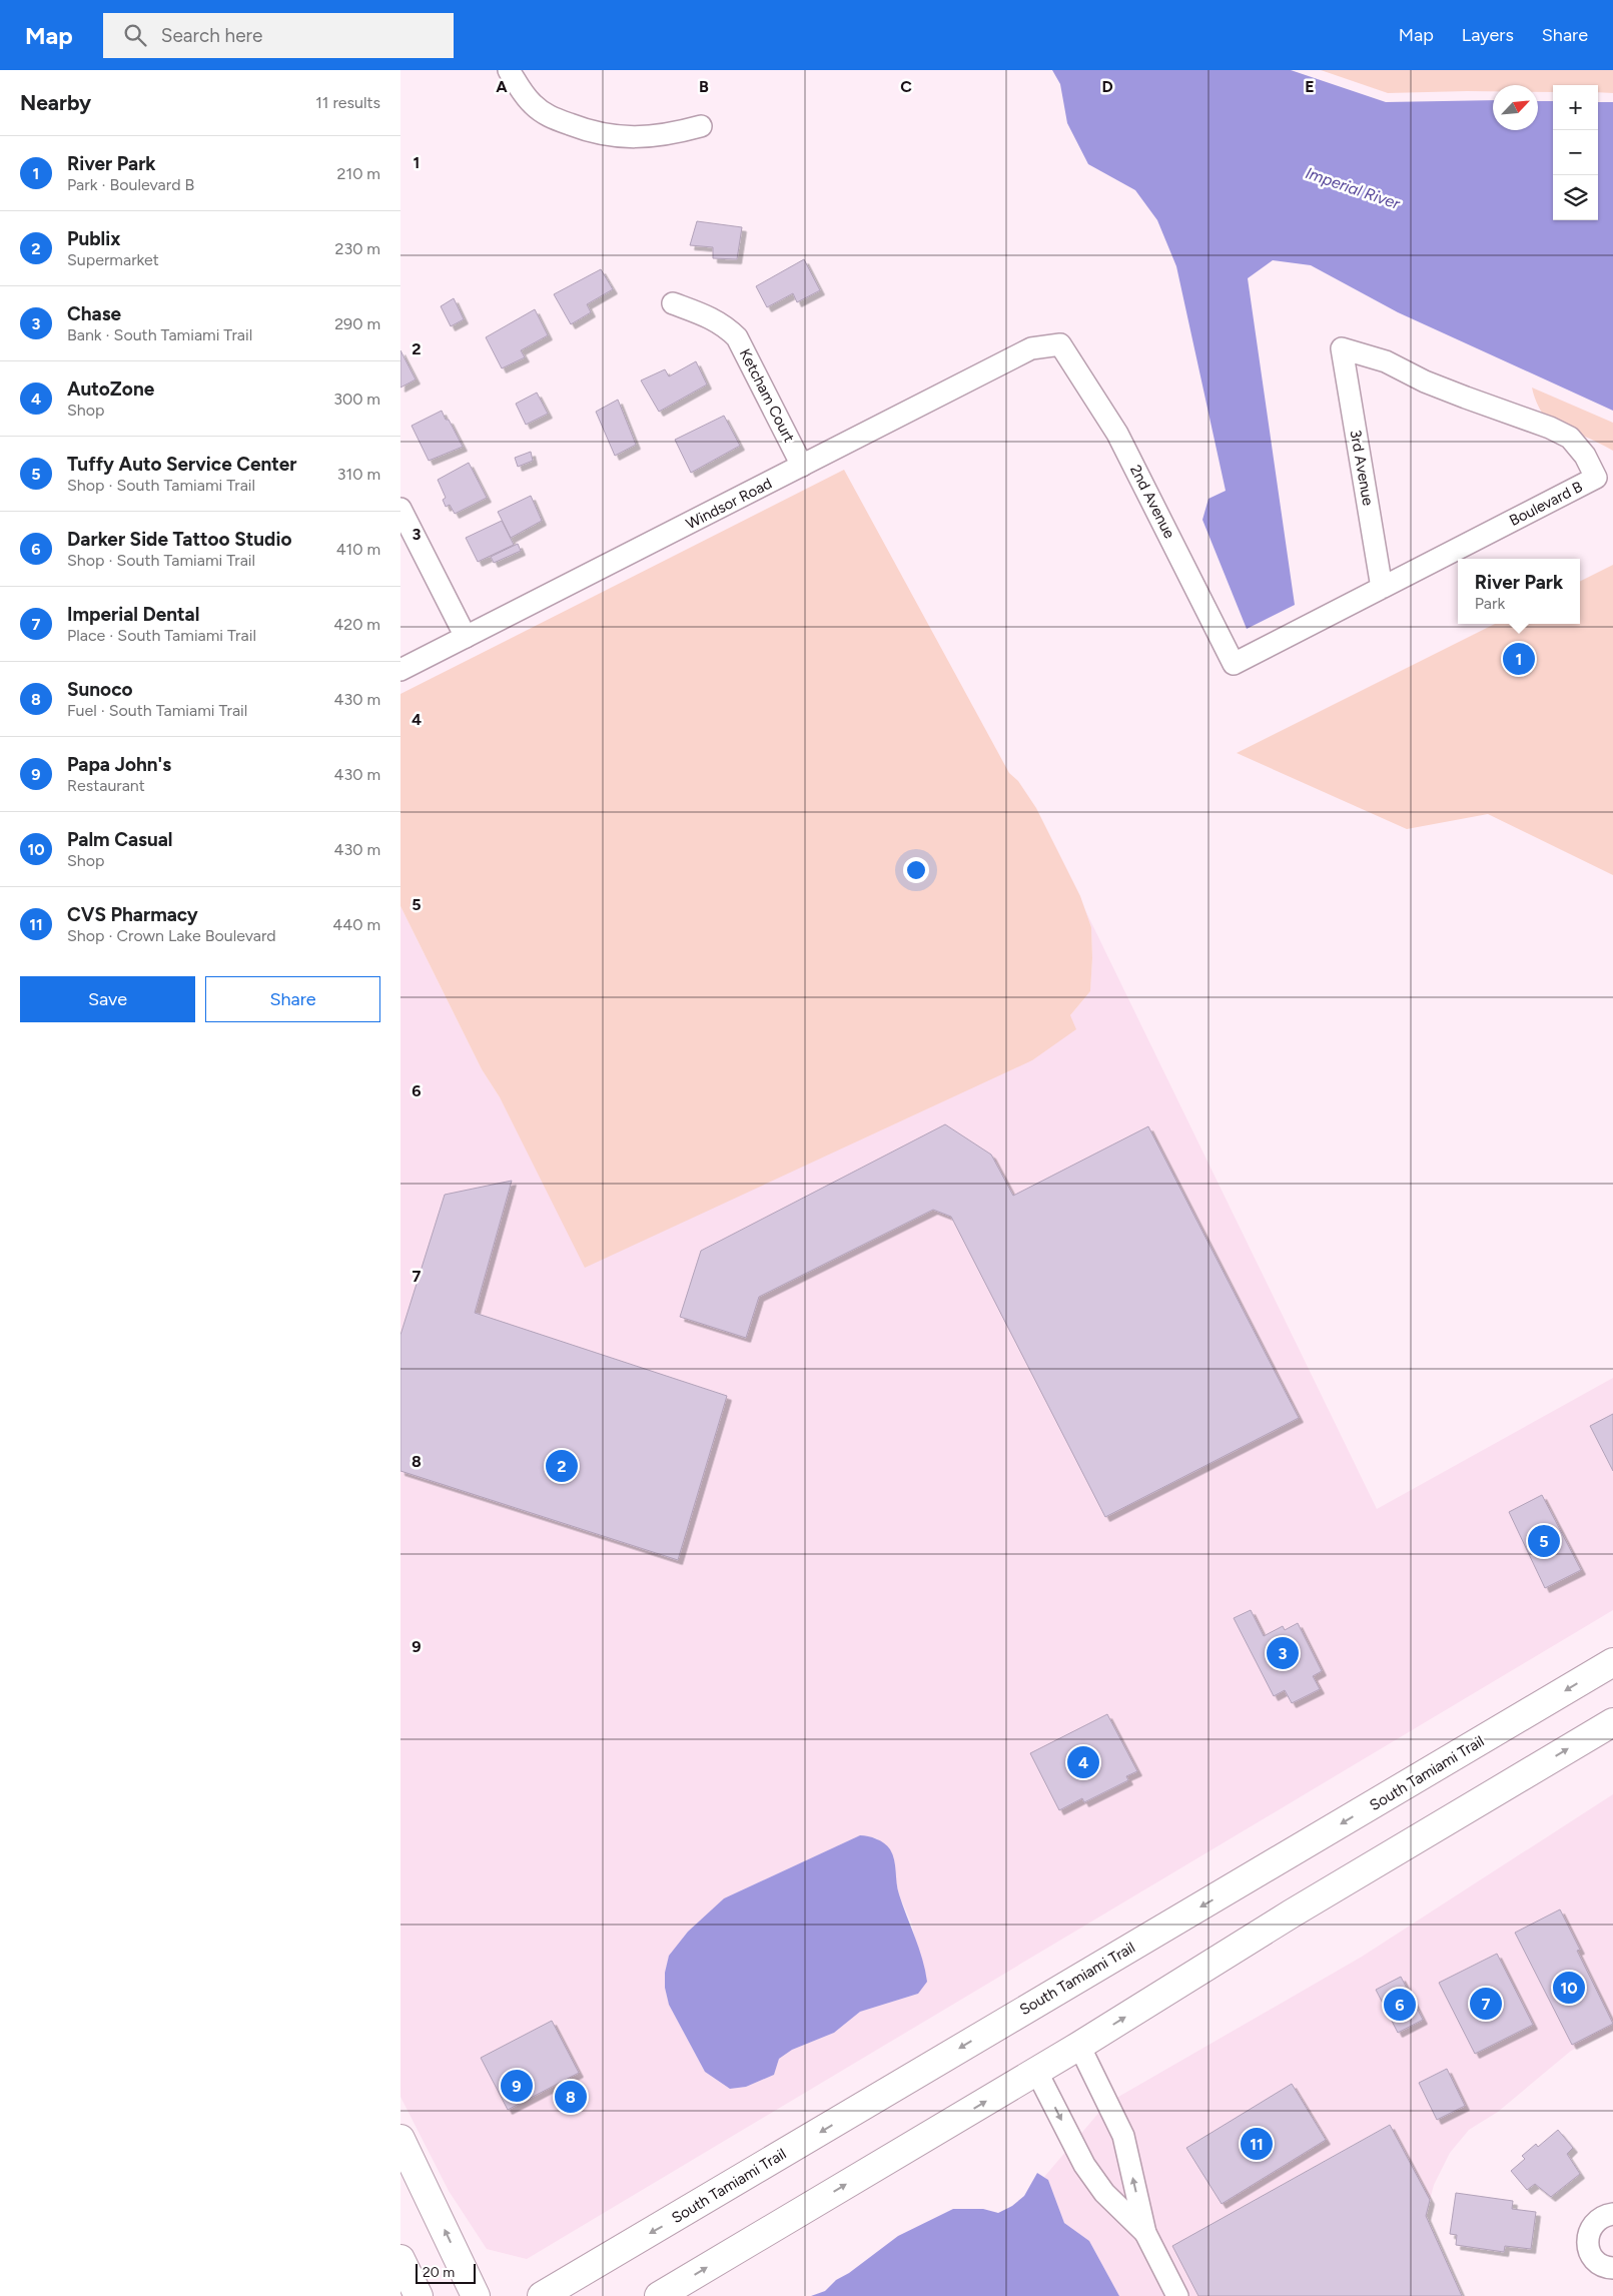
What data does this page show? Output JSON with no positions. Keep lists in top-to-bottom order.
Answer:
{
  "streets": {
    "main road": ["South Tamiami Trail"],
    "street": [
      "Ketcham Court",
      "3rd Avenue",
      "2nd Avenue",
      "Windsor Road",
      "Boulevard B"
    ]
  },
  "crossings": [
    ["Ketcham Court", "Windsor Road"],
    ["3rd Avenue", "Boulevard B"],
    ["2nd Avenue", "Windsor Road"],
    ["2nd Avenue", "Boulevard B"]
  ],
  "water": ["Imperial River"],
  "scale_bar": "20 m",
  "north": "top right",
  "page": {
    "header": "Map",
    "search": "Search here",
    "nav": ["Map", "Layers", "Share"],
    "heading": ["Nearby", "11 results"],
    "map_buttons": ["+", "−"],
    "list": [
      {
        "mark": "1",
        "name": "River Park",
        "note": "Park · Boulevard B",
        "value": "210 m"
      },
      {
        "mark": "2",
        "name": "Publix",
        "note": "Supermarket",
        "value": "230 m"
      },
      {
        "mark": "3",
        "name": "Chase",
        "note": "Bank · South Tamiami Trail",
        "value": "290 m"
      },
      {
        "mark": "4",
        "name": "AutoZone",
        "note": "Shop",
        "value": "300 m"
      },
      {
        "mark": "5",
        "name": "Tuffy Auto Service Center",
        "note": "Shop · South Tamiami Trail",
        "value": "310 m"
      },
      {
        "mark": "6",
        "name": "Darker Side Tattoo Studio",
        "note": "Shop · South Tamiami Trail",
        "value": "410 m"
      },
      {
        "mark": "7",
        "name": "Imperial Dental",
        "note": "Place · South Tamiami Trail",
        "value": "420 m"
      },
      {
        "mark": "8",
        "name": "Sunoco",
        "note": "Fuel · South Tamiami Trail",
        "value": "430 m"
      },
      {
        "mark": "9",
        "name": "Papa John's",
        "note": "Restaurant",
        "value": "430 m"
      },
      {
        "mark": "10",
        "name": "Palm Casual",
        "note": "Shop",
        "value": "430 m"
      },
      {
        "mark": "11",
        "name": "CVS Pharmacy",
        "note": "Shop · Crown Lake Boulevard",
        "value": "440 m"
      }
    ],
    "popup": ["River Park", "Park"],
    "pins": [
      "1",
      "2",
      "5",
      "3",
      "4",
      "10",
      "7",
      "6",
      "9",
      "8",
      "11"
    ],
    "buttons": ["Save", "Share"],
    "scale": "20 m"
  },
  "grid": {
    "columns": [
      "A",
      "B",
      "C",
      "D",
      "E"
    ],
    "rows": [
      "1",
      "2",
      "3",
      "4",
      "5",
      "6",
      "7",
      "8",
      "9"
    ]
  }
}
